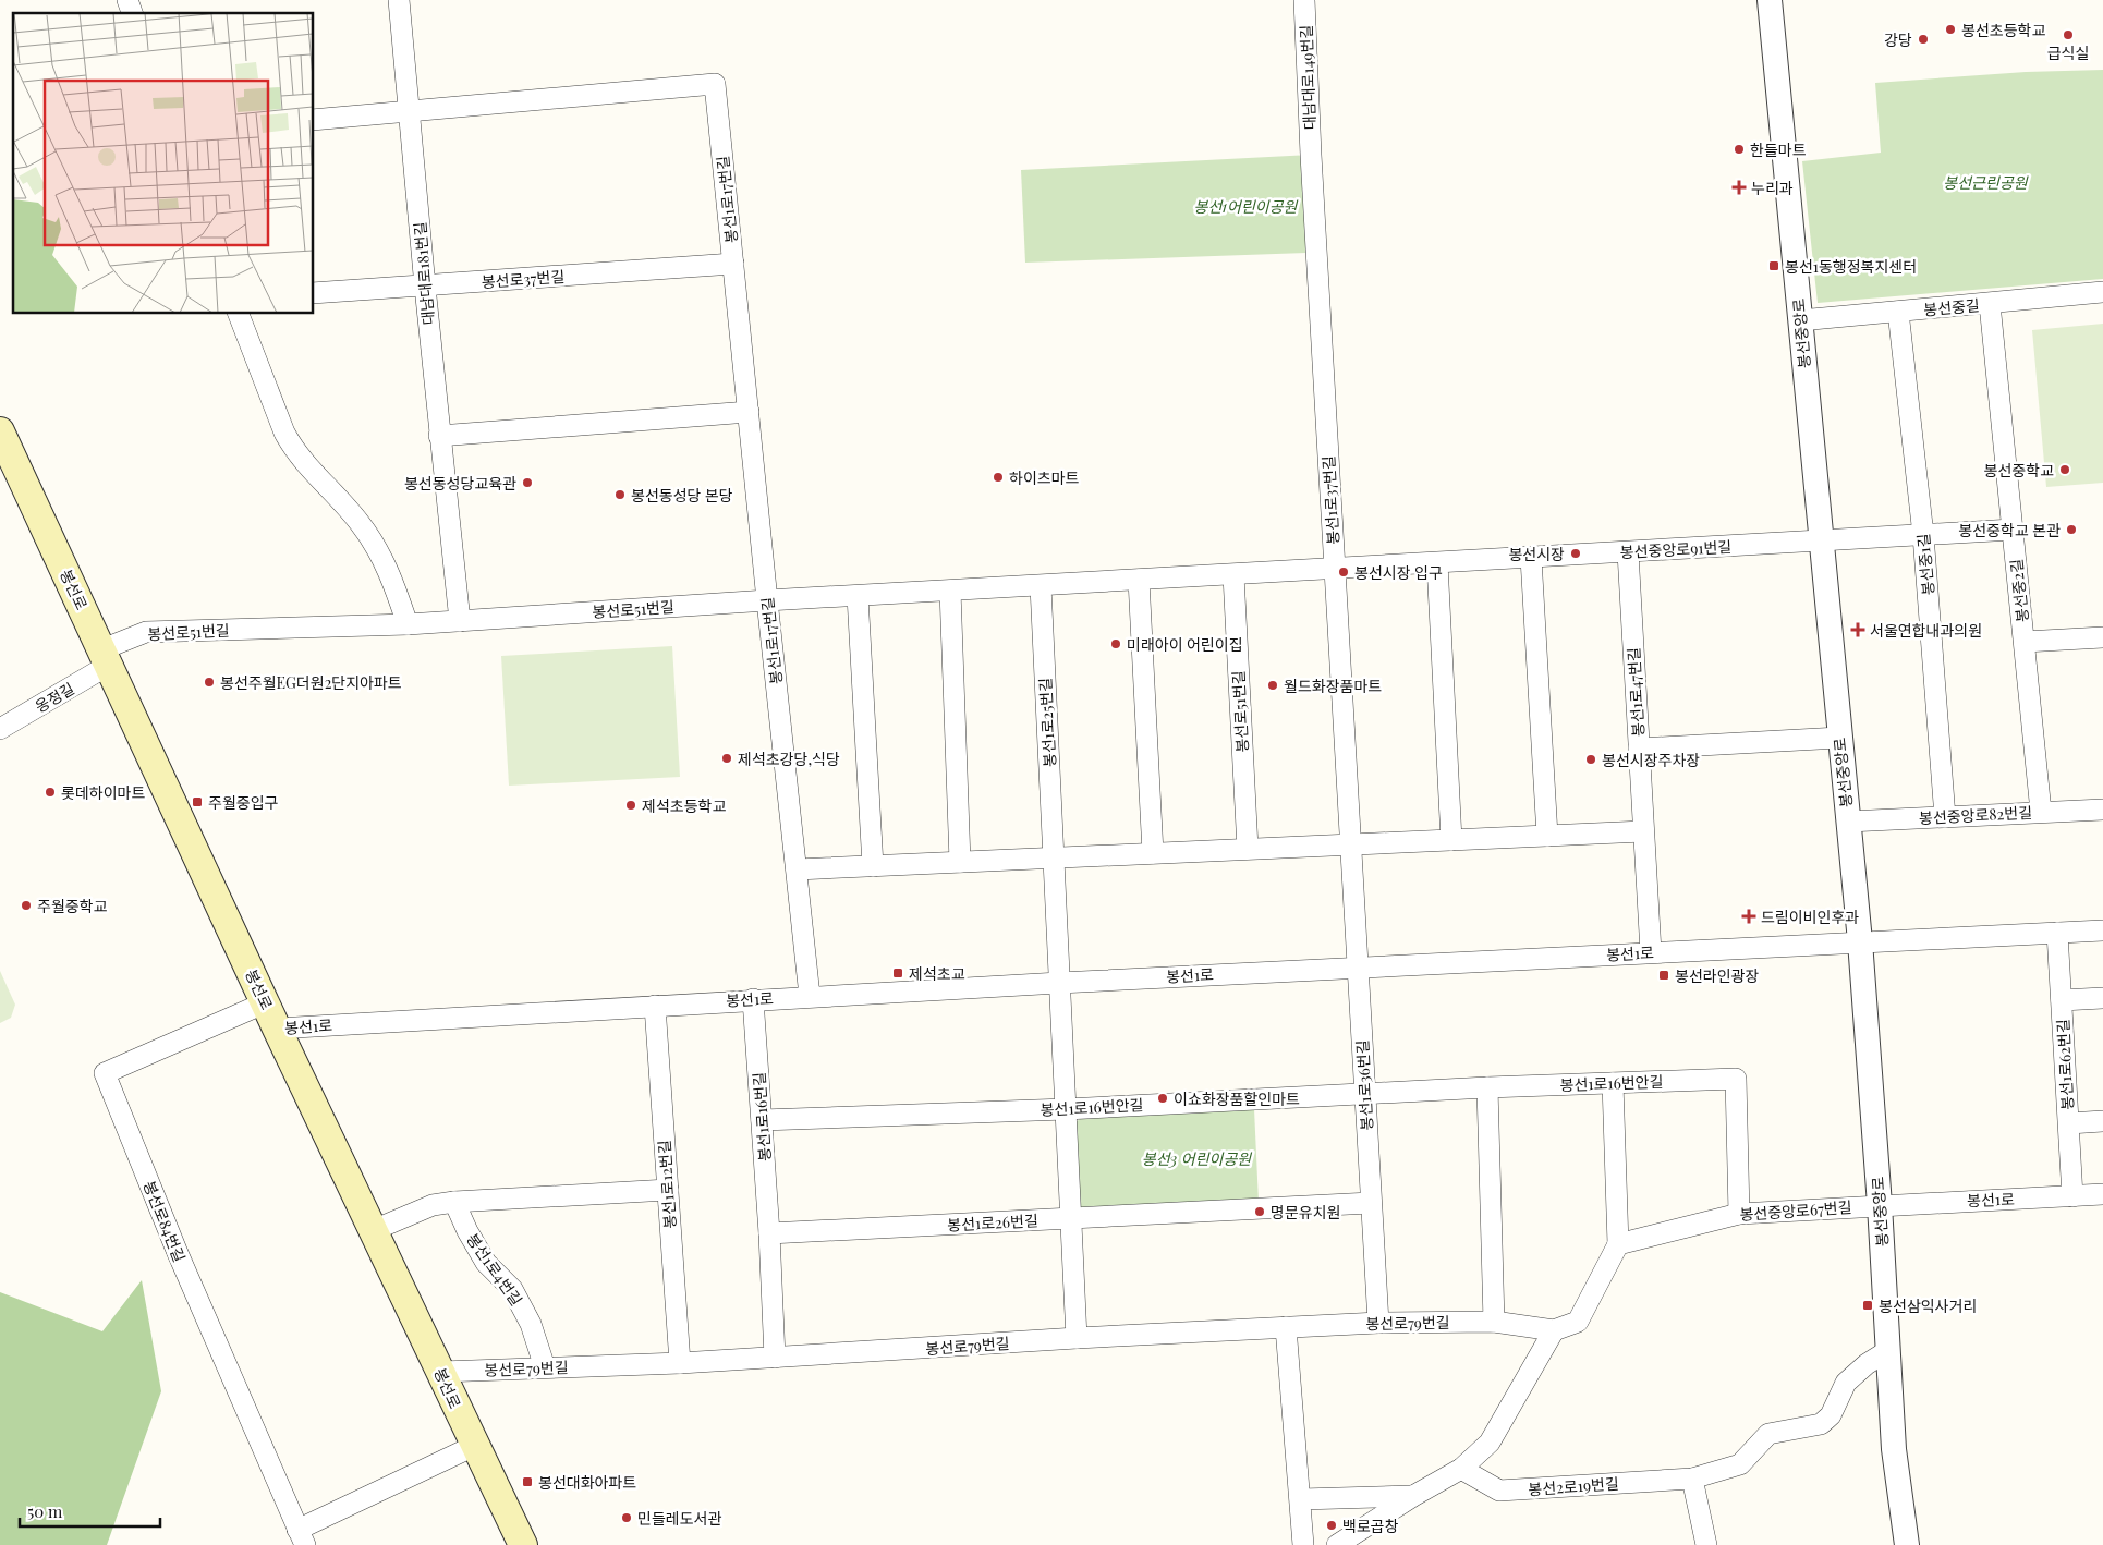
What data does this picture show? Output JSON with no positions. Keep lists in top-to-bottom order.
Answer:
{
  "streets": {
    "main road": ["봉선로"],
    "street": [
      "대남대로149번길",
      "봉선1로17번길",
      "대남대로181번길",
      "봉선로37번길",
      "봉선중길",
      "봉선중앙로",
      "봉선1로37번길",
      "봉선중앙로91번길",
      "봉선중1길",
      "봉선중2길",
      "봉선로51번길",
      "봉선1로47번길",
      "옹정길",
      "봉선1로25번길",
      "봉선중앙로82번길",
      "봉선1로",
      "봉선1로62번길",
      "봉선1로16번안길",
      "봉선1로36번길",
      "봉선1로16번길",
      "봉선1로12번길",
      "봉선중앙로67번길",
      "봉선로84번길",
      "봉선1로26번길",
      "봉선1로4번길",
      "봉선로79번길",
      "봉선2로19번길"
    ]
  },
  "crossings": [
    ["대남대로149번길", "봉선1로37번길"],
    ["봉선1로17번길", "대남대로181번길"],
    ["봉선1로17번길", "봉선로37번길"],
    ["봉선1로17번길", "봉선로51번길"],
    ["봉선1로17번길", "봉선1로"],
    ["대남대로181번길", "봉선로37번길"],
    ["대남대로181번길", "봉선로51번길"],
    ["봉선중길", "봉선중앙로"],
    ["봉선중길", "봉선중1길"],
    ["봉선중길", "봉선중2길"],
    ["봉선중앙로", "봉선중앙로91번길"],
    ["봉선중앙로", "봉선중앙로82번길"],
    ["봉선중앙로", "봉선1로"],
    ["봉선중앙로", "봉선중앙로67번길"],
    ["봉선중앙로", "봉선2로19번길"],
    ["봉선1로37번길", "봉선중앙로91번길"],
    ["봉선1로37번길", "봉선로51번길"],
    ["봉선1로37번길", "봉선1로"],
    ["봉선1로37번길", "봉선1로36번길"],
    ["봉선중앙로91번길", "봉선중1길"],
    ["봉선중앙로91번길", "봉선중2길"],
    ["봉선중앙로91번길", "봉선로51번길"],
    ["봉선중앙로91번길", "봉선1로47번길"],
    ["봉선중1길", "봉선중앙로82번길"],
    ["봉선로", "봉선로51번길"],
    ["봉선로", "옹정길"],
    ["봉선로", "봉선1로"],
    ["봉선로", "봉선로84번길"],
    ["봉선로", "봉선로79번길"],
    ["봉선중2길", "봉선중앙로82번길"],
    ["봉선로51번길", "옹정길"],
    ["봉선로51번길", "봉선1로25번길"],
    ["봉선1로47번길", "봉선1로"],
    ["봉선1로25번길", "봉선1로"],
    ["봉선1로", "봉선1로62번길"],
    ["봉선1로", "봉선1로36번길"],
    ["봉선1로", "봉선1로16번길"],
    ["봉선1로", "봉선1로12번길"],
    ["봉선1로", "봉선중앙로67번길"],
    ["봉선1로16번안길", "봉선1로36번길"],
    ["봉선1로16번안길", "봉선1로16번길"],
    ["봉선1로16번안길", "봉선중앙로67번길"],
    ["봉선1로36번길", "봉선1로26번길"],
    ["봉선1로36번길", "봉선로79번길"],
    ["봉선1로16번길", "봉선1로26번길"],
    ["봉선1로16번길", "봉선로79번길"],
    ["봉선1로12번길", "봉선로79번길"],
    ["봉선1로4번길", "봉선로79번길"]
  ],
  "parks": ["봉선근린공원", "봉선1어린이공원", "봉선3 어린이공원"],
  "places": {
    "other": [
      "봉선초등학교",
      "급식실",
      "강당",
      "한들마트",
      "봉선중학교",
      "하이츠마트",
      "봉선동성당교육관",
      "봉선동성당 본당",
      "봉선중학교 본관",
      "봉선시장",
      "봉선시장 입구",
      "미래아이 어린이집",
      "봉선주월EG더원2단지아파트",
      "월드화장품마트",
      "제석초강당,식당",
      "봉선시장주차장",
      "롯데하이마트",
      "제석초등학교",
      "주월중학교",
      "이쇼화장품할인마트",
      "명문유치원",
      "민들레도서관",
      "백로곱창"
    ],
    "health": ["누리과", "서울연합내과의원", "드림이비인후과"],
    "transit": [
      "봉선1동행정복지센터",
      "주월중입구",
      "제석초교",
      "봉선라인광장",
      "봉선삼익사거리",
      "봉선대화아파트"
    ]
  },
  "scale_bar": "50 m"
}
